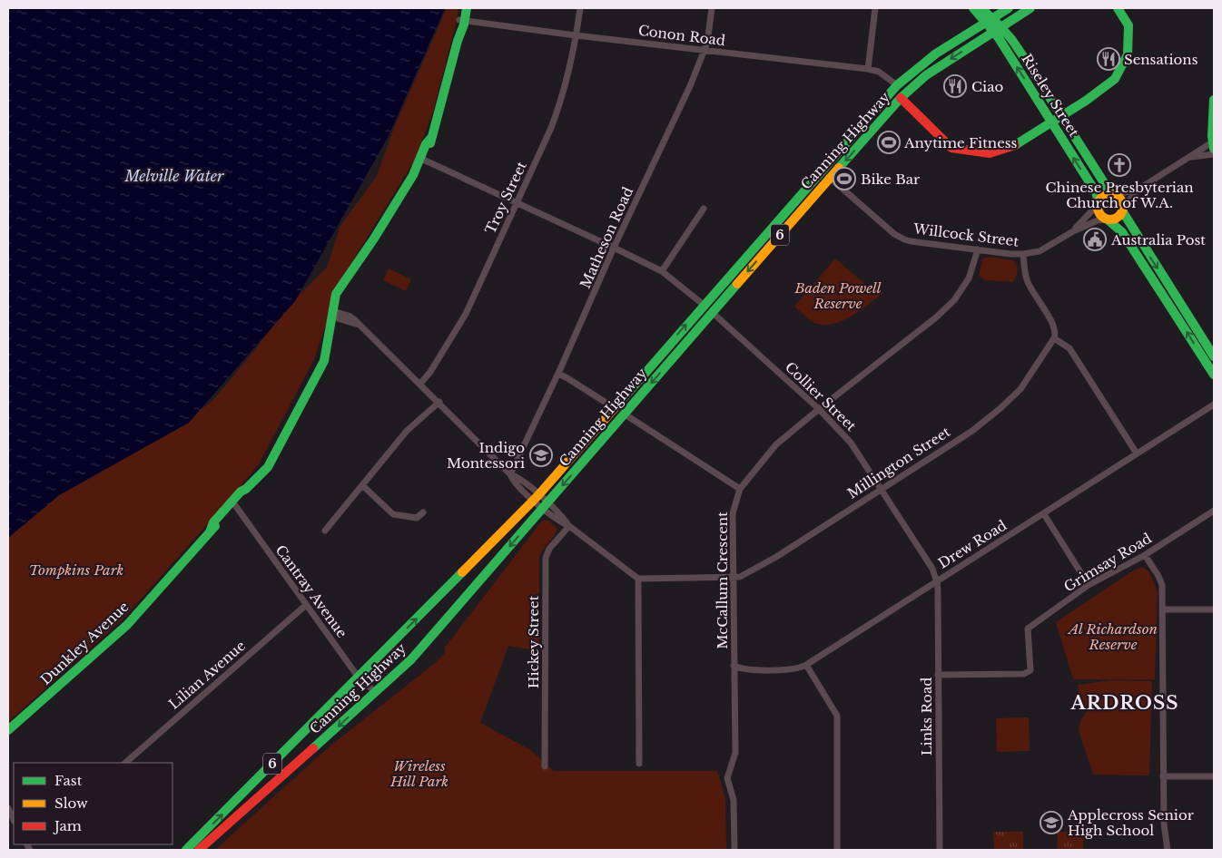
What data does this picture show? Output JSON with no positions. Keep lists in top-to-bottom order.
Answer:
{
  "streets": {
    "main road": [
      "Riseley Street",
      "Canning Highway",
      "6",
      "Dunkley Avenue"
    ],
    "street": [
      "Conon Road",
      "Troy Street",
      "Willcock Street",
      "Matheson Road",
      "Collier Street",
      "Millington Street",
      "Drew Road",
      "Grimsay Road",
      "McCallum Crescent",
      "Cantray Avenue",
      "Hickey Street",
      "Lilian Avenue",
      "Links Road"
    ]
  },
  "crossings": [
    ["Conon Road", "Canning Highway"],
    ["Conon Road", "Troy Street"],
    ["Conon Road", "Matheson Road"],
    ["Riseley Street", "Canning Highway"],
    ["Riseley Street", "Willcock Street"],
    ["Canning Highway", "Willcock Street"],
    ["Canning Highway", "Collier Street"],
    ["Canning Highway", "Cantray Avenue"],
    ["Willcock Street", "McCallum Crescent"],
    ["Collier Street", "Millington Street"],
    ["Collier Street", "Drew Road"],
    ["Collier Street", "McCallum Crescent"],
    ["Collier Street", "Links Road"],
    ["Millington Street", "McCallum Crescent"],
    ["Drew Road", "McCallum Crescent"],
    ["Drew Road", "Links Road"],
    ["Grimsay Road", "Links Road"],
    ["Cantray Avenue", "Dunkley Avenue"],
    ["Cantray Avenue", "Lilian Avenue"]
  ],
  "districts": ["ARDROSS"],
  "water": ["Melville Water"],
  "parks": [
    "Baden Powell Reserve",
    "Tompkins Park",
    "Al Richardson Reserve",
    "Wireless Hill Park"
  ],
  "places": {
    "restaurant": ["Sensations", "Ciao"],
    "sports": ["Anytime Fitness", "Bike Bar"],
    "church": ["Chinese Presbyterian Church of W.A."],
    "public building": ["Australia Post"],
    "school or university": ["Indigo Montessori", "Applecross Senior High School"]
  },
  "legend": ["Fast", "Slow", "Jam"]
}
